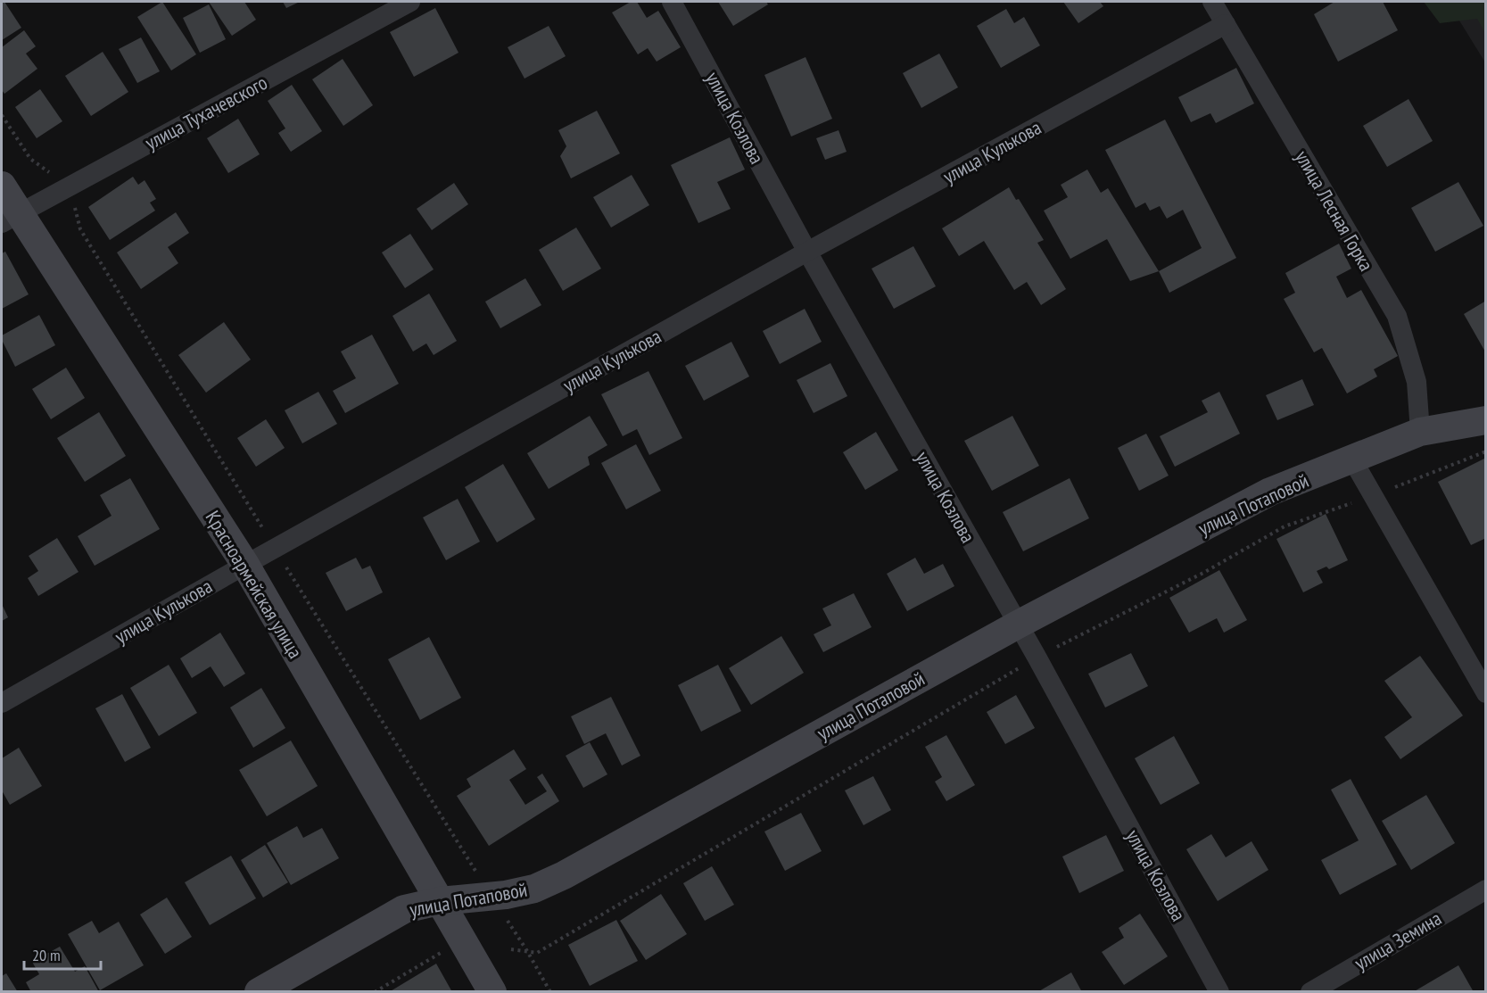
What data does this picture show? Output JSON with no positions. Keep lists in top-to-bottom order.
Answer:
{
  "streets": {
    "street": [
      "улица Тухачевского",
      "улица Козлова",
      "улица Кулькова",
      "улица Лесная Горка",
      "улица Потаповой",
      "Красноармейская улица",
      "улица Земина"
    ]
  },
  "crossings": [
    ["улица Тухачевского", "Красноармейская улица"],
    ["улица Козлова", "улица Кулькова"],
    ["улица Козлова", "улица Потаповой"],
    ["улица Кулькова", "улица Лесная Горка"],
    ["улица Кулькова", "Красноармейская улица"],
    ["улица Лесная Горка", "улица Потаповой"],
    ["улица Потаповой", "Красноармейская улица"]
  ],
  "scale_bar": "20 m"
}
